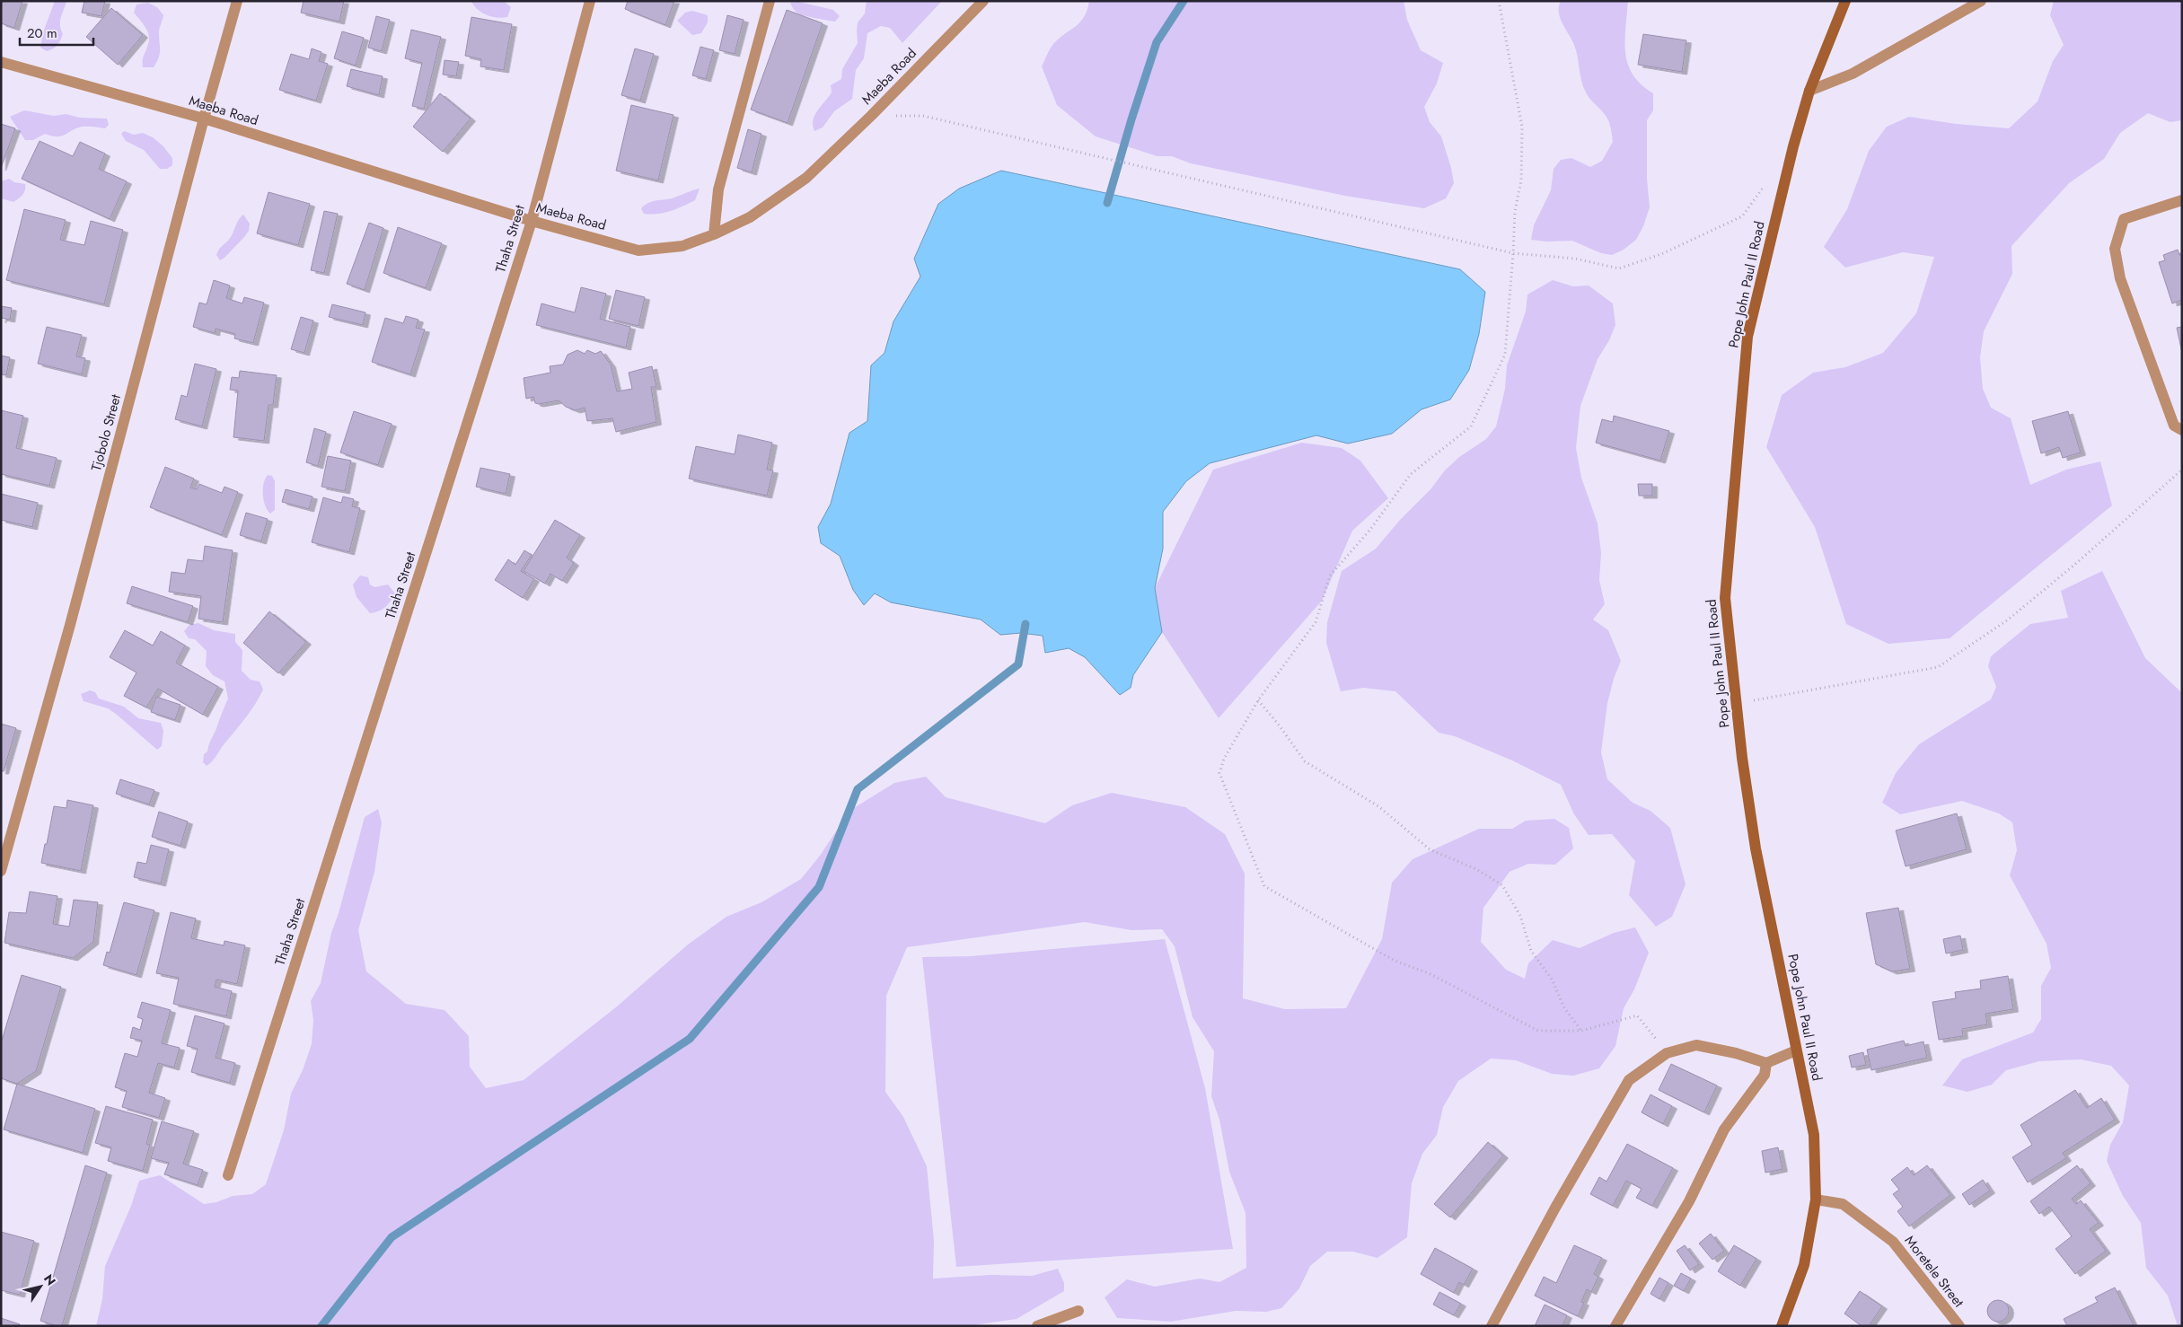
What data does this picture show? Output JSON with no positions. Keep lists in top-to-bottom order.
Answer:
{
  "streets": {
    "main road": ["Pope John Paul II Road"],
    "street": [
      "Maeba Road",
      "Thaha Street",
      "Tjobolo Street",
      "Moretele Street"
    ]
  },
  "crossings": [
    ["Maeba Road", "Thaha Street"],
    ["Maeba Road", "Tjobolo Street"],
    ["Pope John Paul II Road", "Moretele Street"]
  ],
  "scale_bar": "20 m",
  "north": "top right"
}
